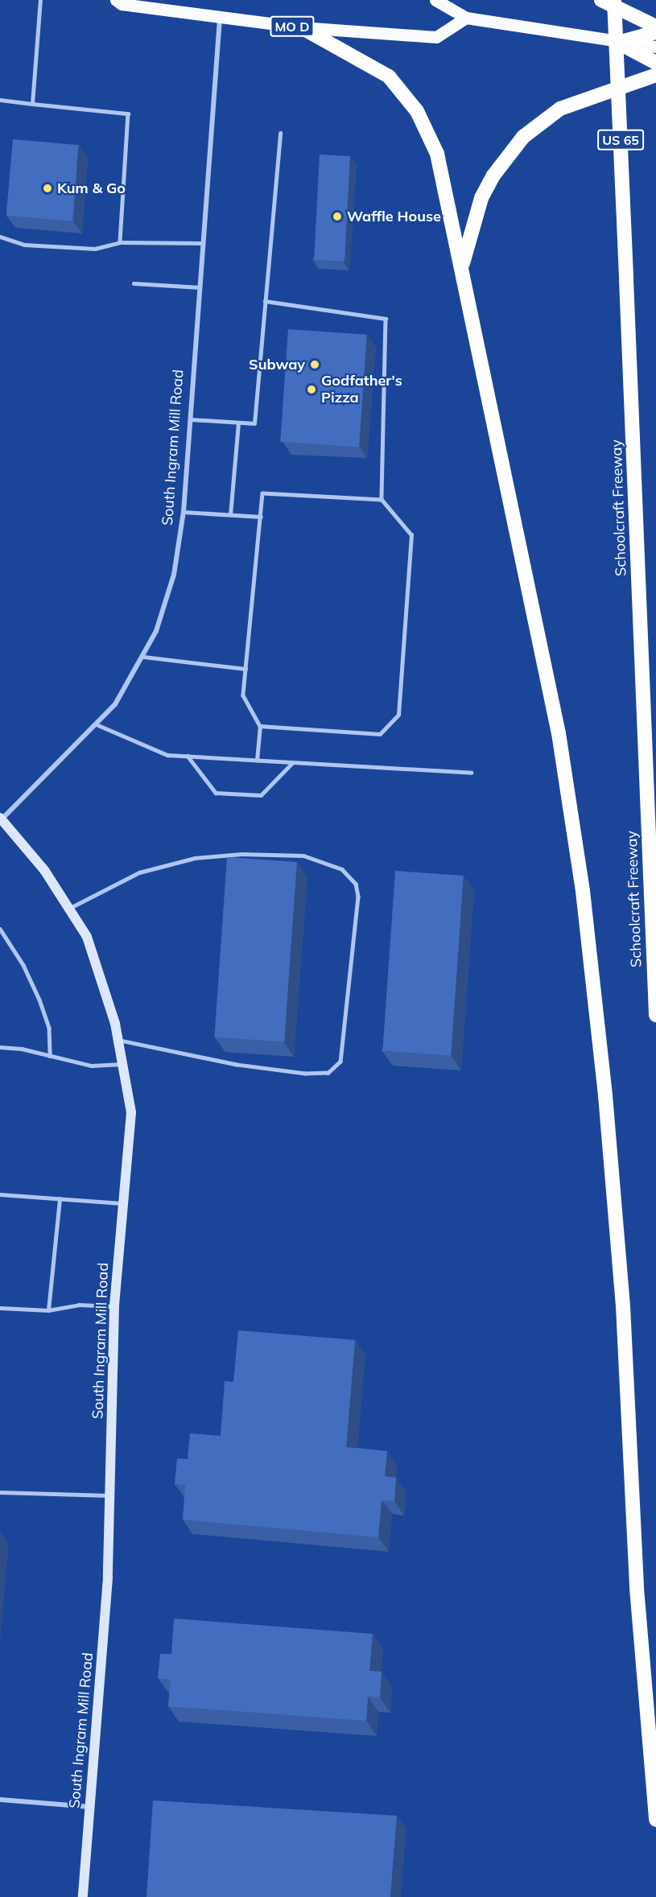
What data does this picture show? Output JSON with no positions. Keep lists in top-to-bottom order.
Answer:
{
  "streets": {
    "highway": ["US 65", "Schoolcraft Freeway"],
    "main road": ["MO D"],
    "street": ["South Ingram Mill Road"]
  },
  "crossings": [
    ["MO D", "South Ingram Mill Road"]
  ],
  "places": [
    "Kum & Go",
    "Waffle House",
    "Subway",
    "Godfather's Pizza"
  ]
}
